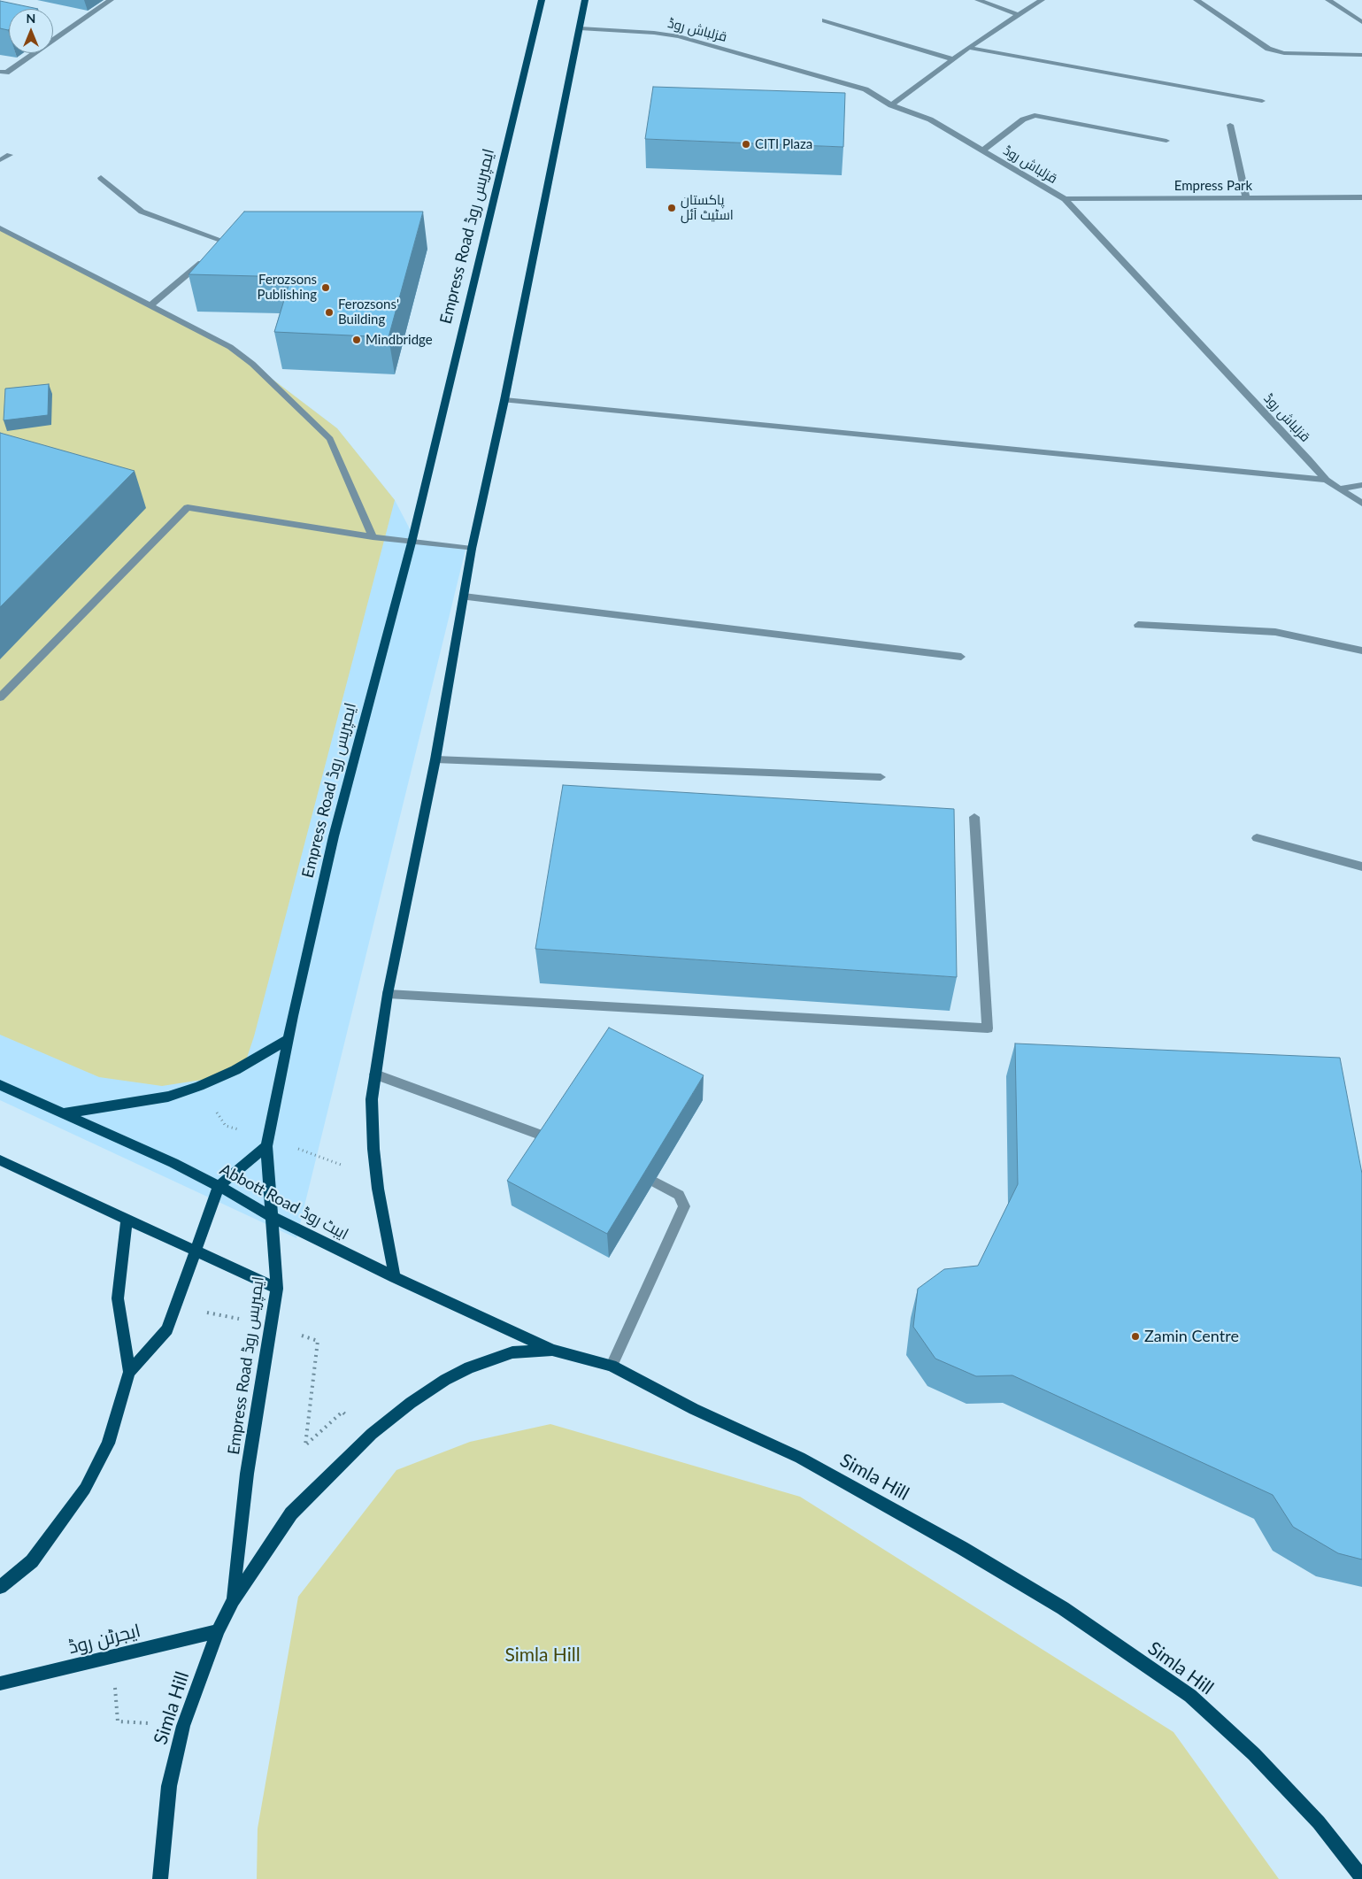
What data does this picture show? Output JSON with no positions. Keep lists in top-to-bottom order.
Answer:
{
  "streets": {
    "main road": [
      "Empress Road ایمپریس روڈ",
      "Abbott Road ایبٹ روڈ",
      "Simla Hill",
      "ایجرٹن روڈ"
    ],
    "street": ["قزلباش روڈ", "Empress Park"]
  },
  "crossings": [
    ["قزلباش روڈ", "Empress Park"],
    ["Empress Road ایمپریس روڈ", "Abbott Road ایبٹ روڈ"],
    ["Empress Road ایمپریس روڈ", "Simla Hill"],
    ["Abbott Road ایبٹ روڈ", "Simla Hill"],
    ["Simla Hill", "ایجرٹن روڈ"]
  ],
  "parks": ["Simla Hill"],
  "places": [
    "CITI Plaza",
    "پاکستان اسٹیٹ آئل",
    "Ferozsons Publishing",
    "Ferozsons' Building",
    "Mindbridge",
    "Zamin Centre"
  ],
  "north": "top"
}
